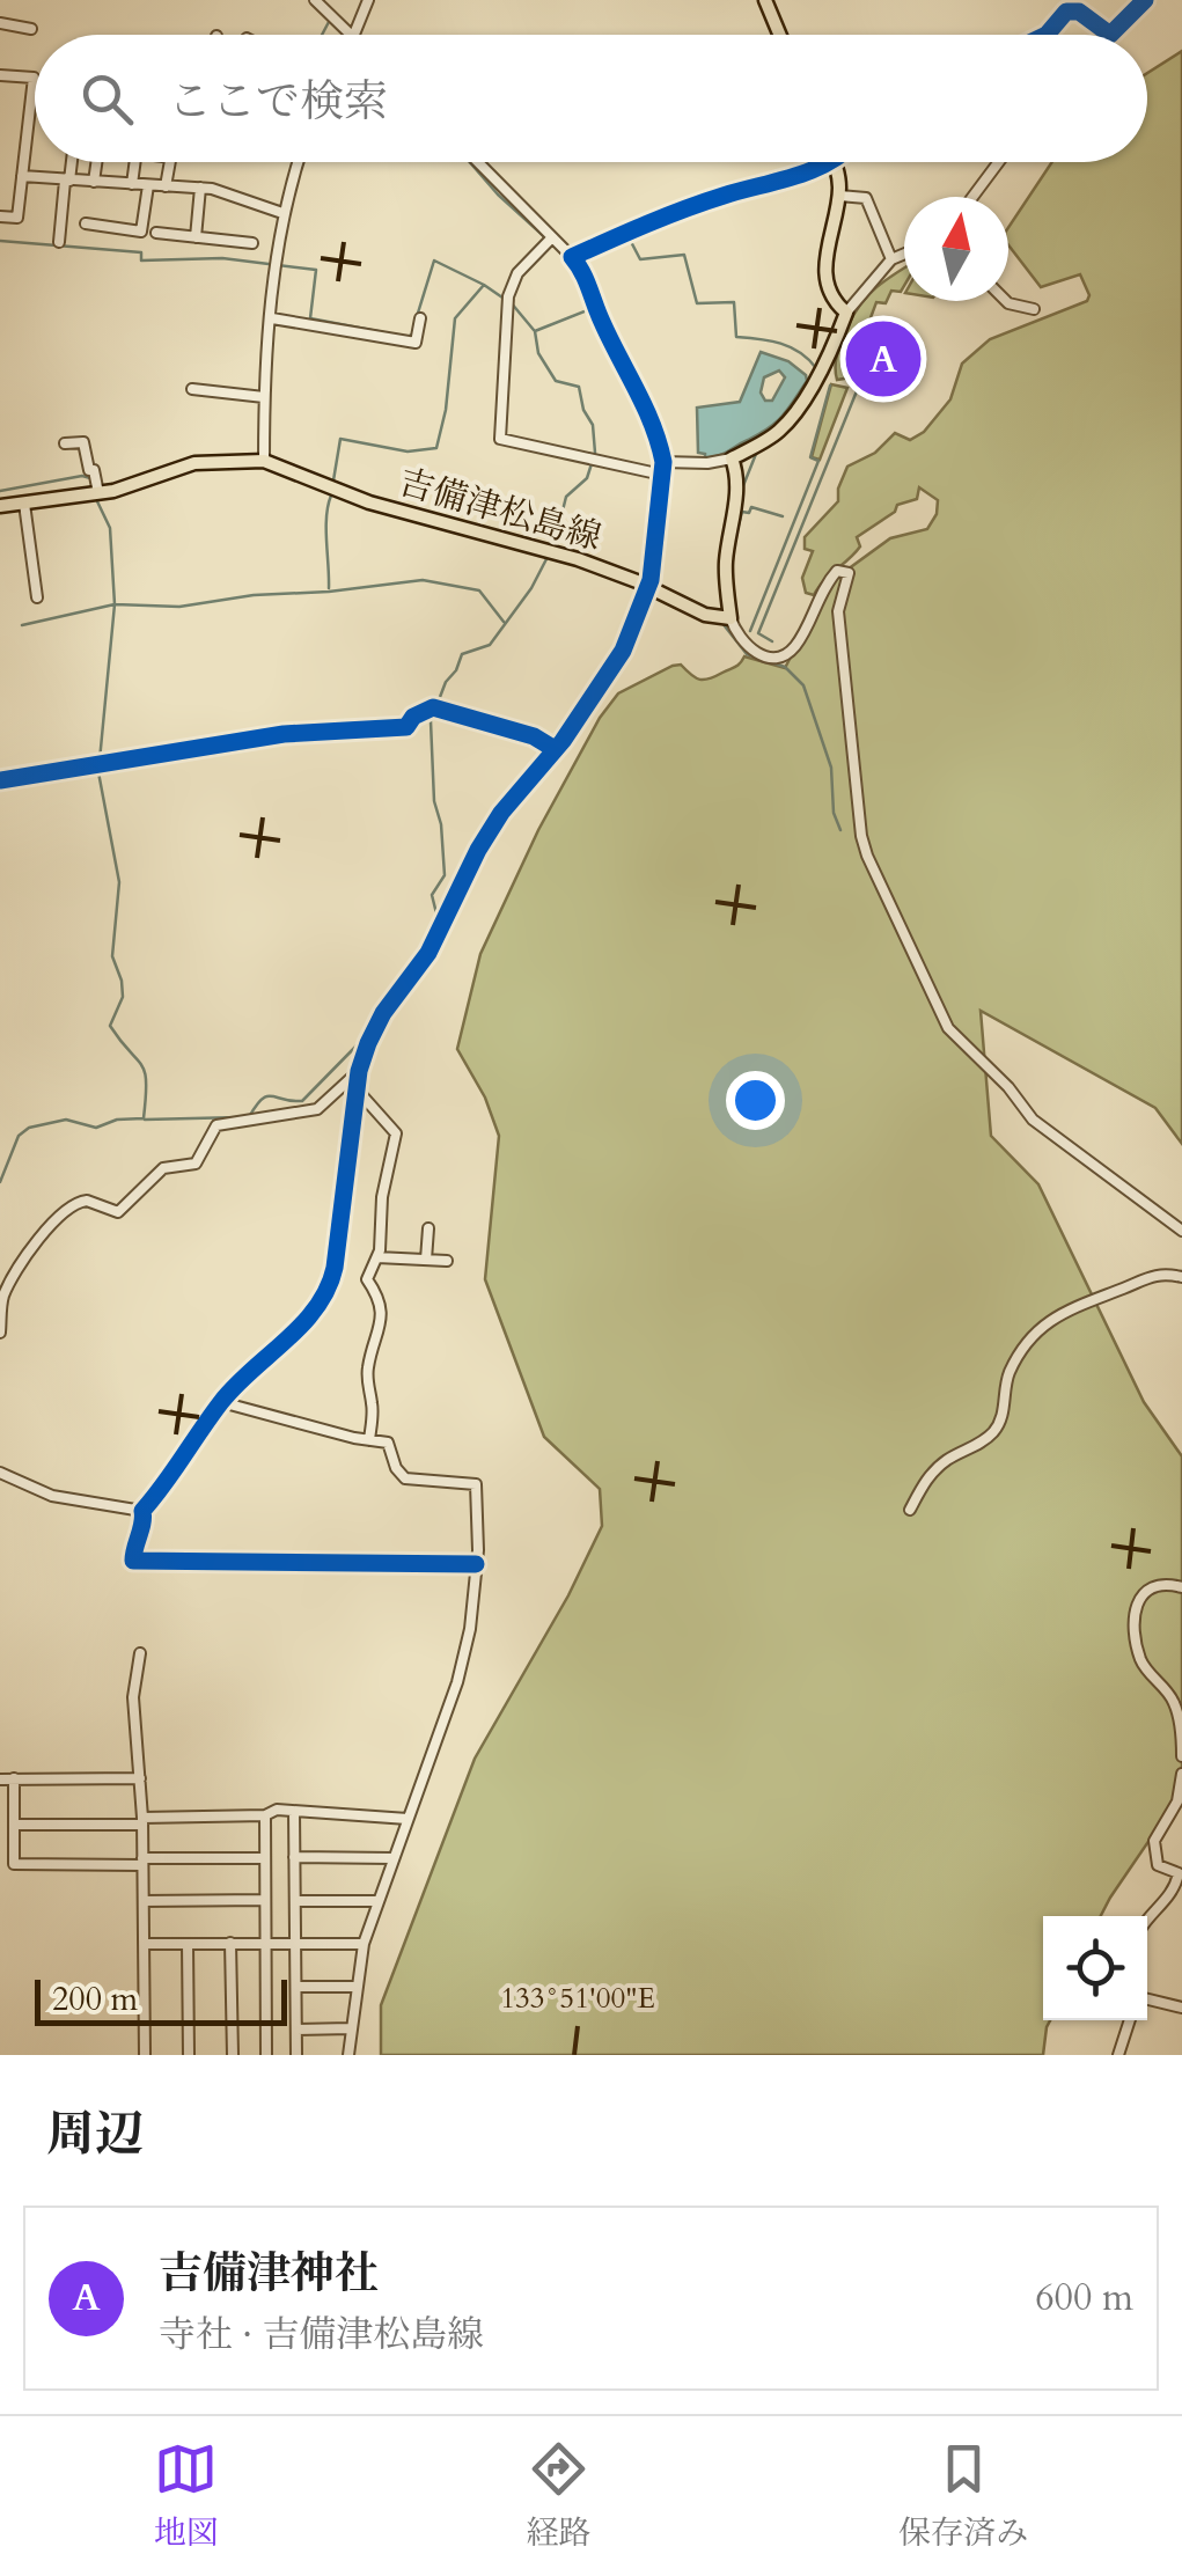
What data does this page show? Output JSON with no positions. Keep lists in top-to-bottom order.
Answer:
{
  "streets": {
    "main road": ["吉備津松島線"]
  },
  "scale_bar": "200 m",
  "north": "top",
  "page": {
    "search": "ここで検索",
    "pins": "A",
    "scale": "200 m",
    "heading": "周辺",
    "list": [
      {
        "mark": "A",
        "name": "吉備津神社",
        "note": "寺社 · 吉備津松島線",
        "value": "600 m"
      }
    ],
    "nav": ["地図", "経路", "保存済み"]
  },
  "coordinates": ["133°51'00\"E"]
}
